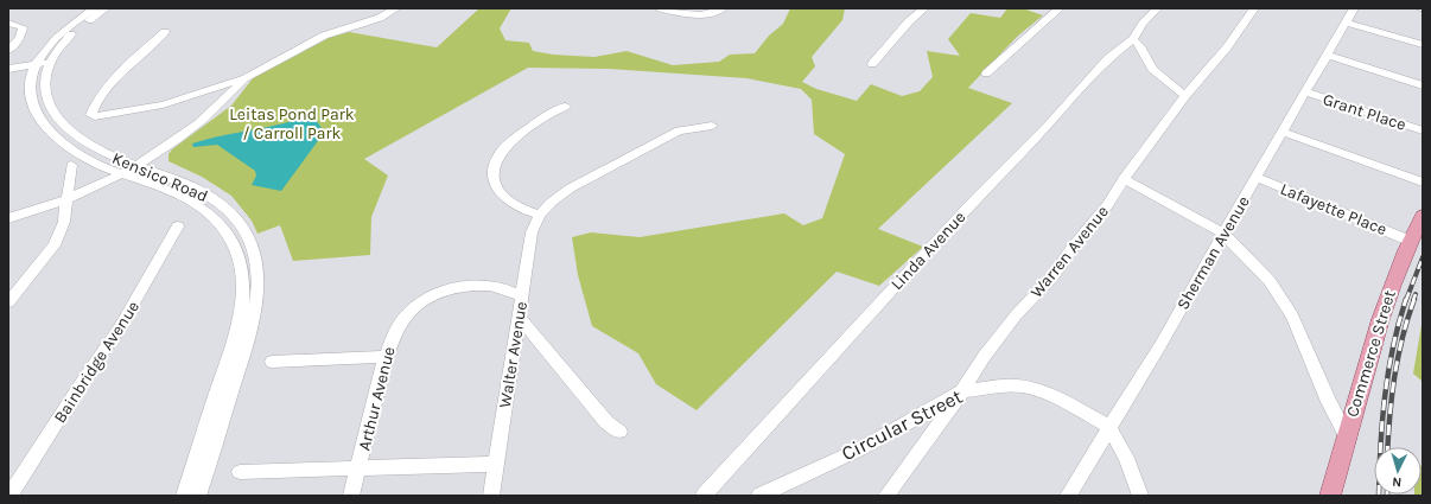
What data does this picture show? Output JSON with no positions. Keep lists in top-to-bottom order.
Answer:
{
  "streets": {
    "main road": ["Commerce Street"],
    "street": [
      "Grant Place",
      "Kensico Road",
      "Lafayette Place",
      "Linda Avenue",
      "Warren Avenue",
      "Sherman Avenue",
      "Walter Avenue",
      "Bainbridge Avenue",
      "Arthur Avenue",
      "Circular Street"
    ]
  },
  "crossings": [
    ["Grant Place", "Sherman Avenue"],
    ["Lafayette Place", "Sherman Avenue"],
    ["Lafayette Place", "Commerce Street"],
    ["Warren Avenue", "Circular Street"],
    ["Sherman Avenue", "Circular Street"],
    ["Walter Avenue", "Arthur Avenue"]
  ],
  "parks": ["Leitas Pond Park / Carroll Park"],
  "north": "bottom"
}
